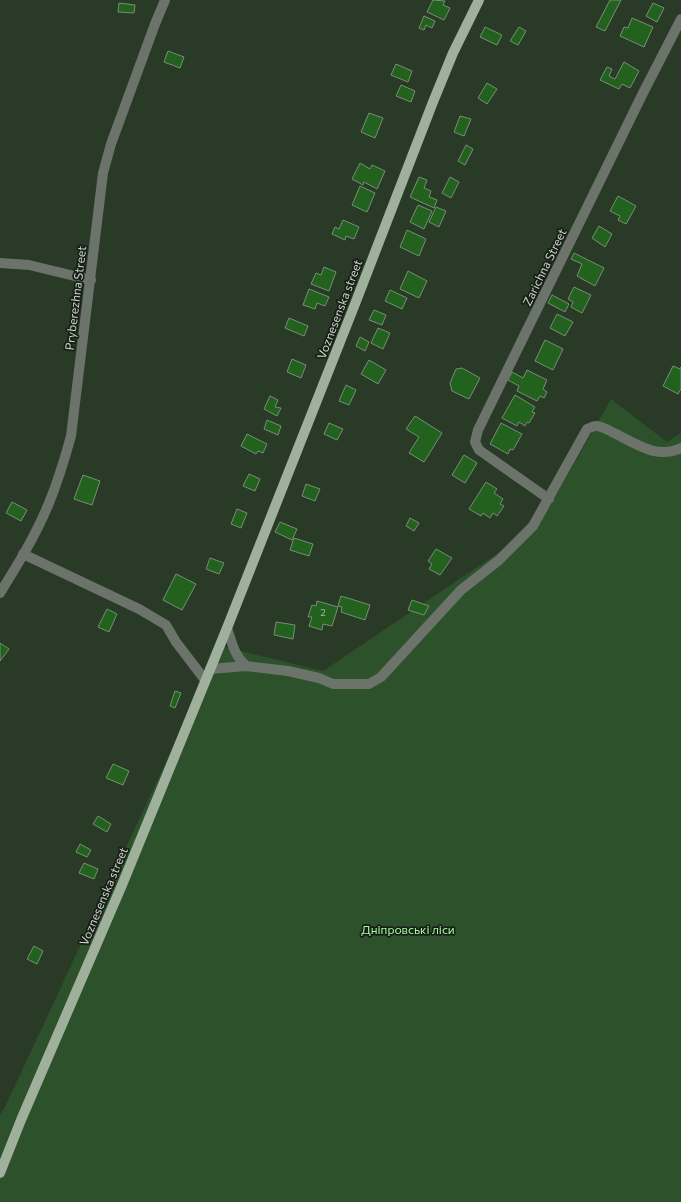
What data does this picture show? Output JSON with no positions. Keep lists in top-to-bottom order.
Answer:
{
  "streets": {
    "main road": ["Voznesenska street"],
    "street": ["Zarichna Street", "Pryberezhna Street"]
  },
  "parks": ["Дніпровські ліси"],
  "house_numbers": ["2"]
}
